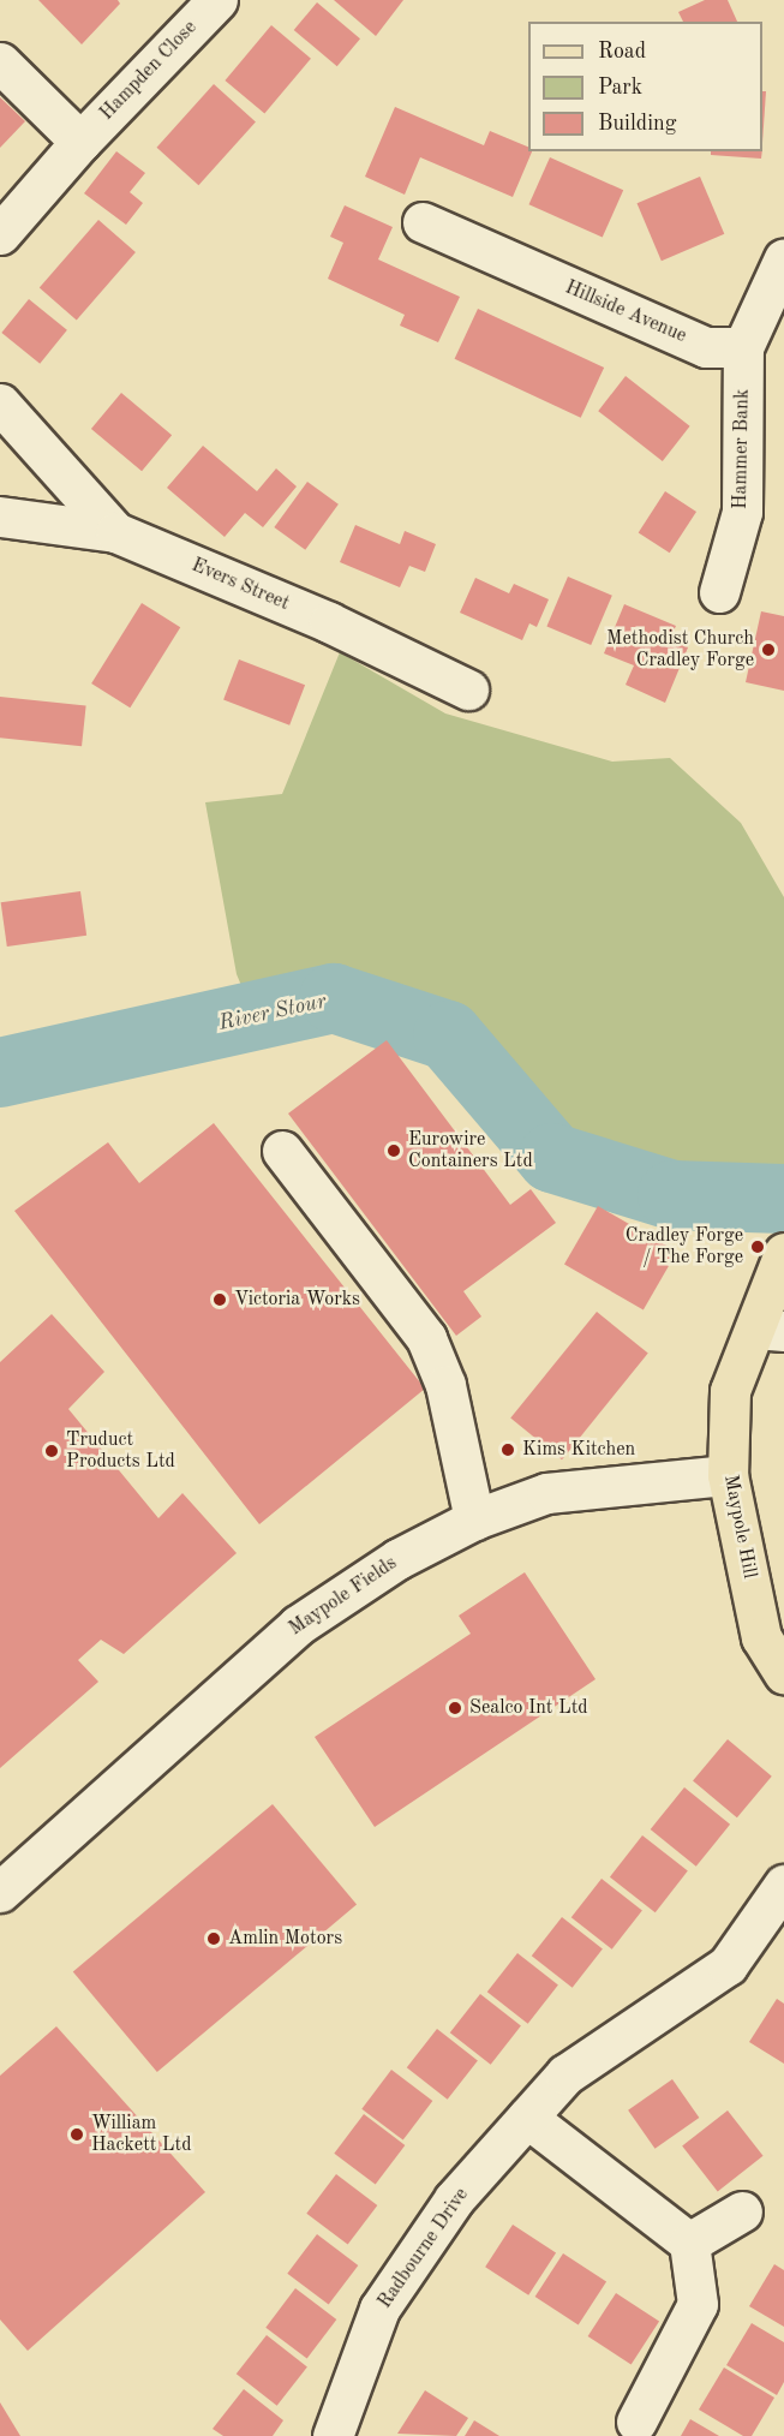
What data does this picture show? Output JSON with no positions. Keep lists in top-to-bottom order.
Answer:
{
  "streets": {
    "main road": ["Maypole Hill"],
    "street": [
      "Hampden Close",
      "Hillside Avenue",
      "Hammer Bank",
      "Evers Street",
      "Maypole Fields",
      "Radbourne Drive"
    ]
  },
  "crossings": [
    ["Hillside Avenue", "Hammer Bank"],
    ["Maypole Hill", "Maypole Fields"]
  ],
  "water": ["River Stour"],
  "places": [
    "Methodist Church Cradley Forge",
    "Eurowire Containers Ltd",
    "Cradley Forge / The Forge",
    "Victoria Works",
    "Kims Kitchen",
    "Truduct Products Ltd",
    "Sealco Int Ltd",
    "Amlin Motors",
    "William Hackett Ltd"
  ],
  "legend": ["Road", "Park", "Building"]
}
